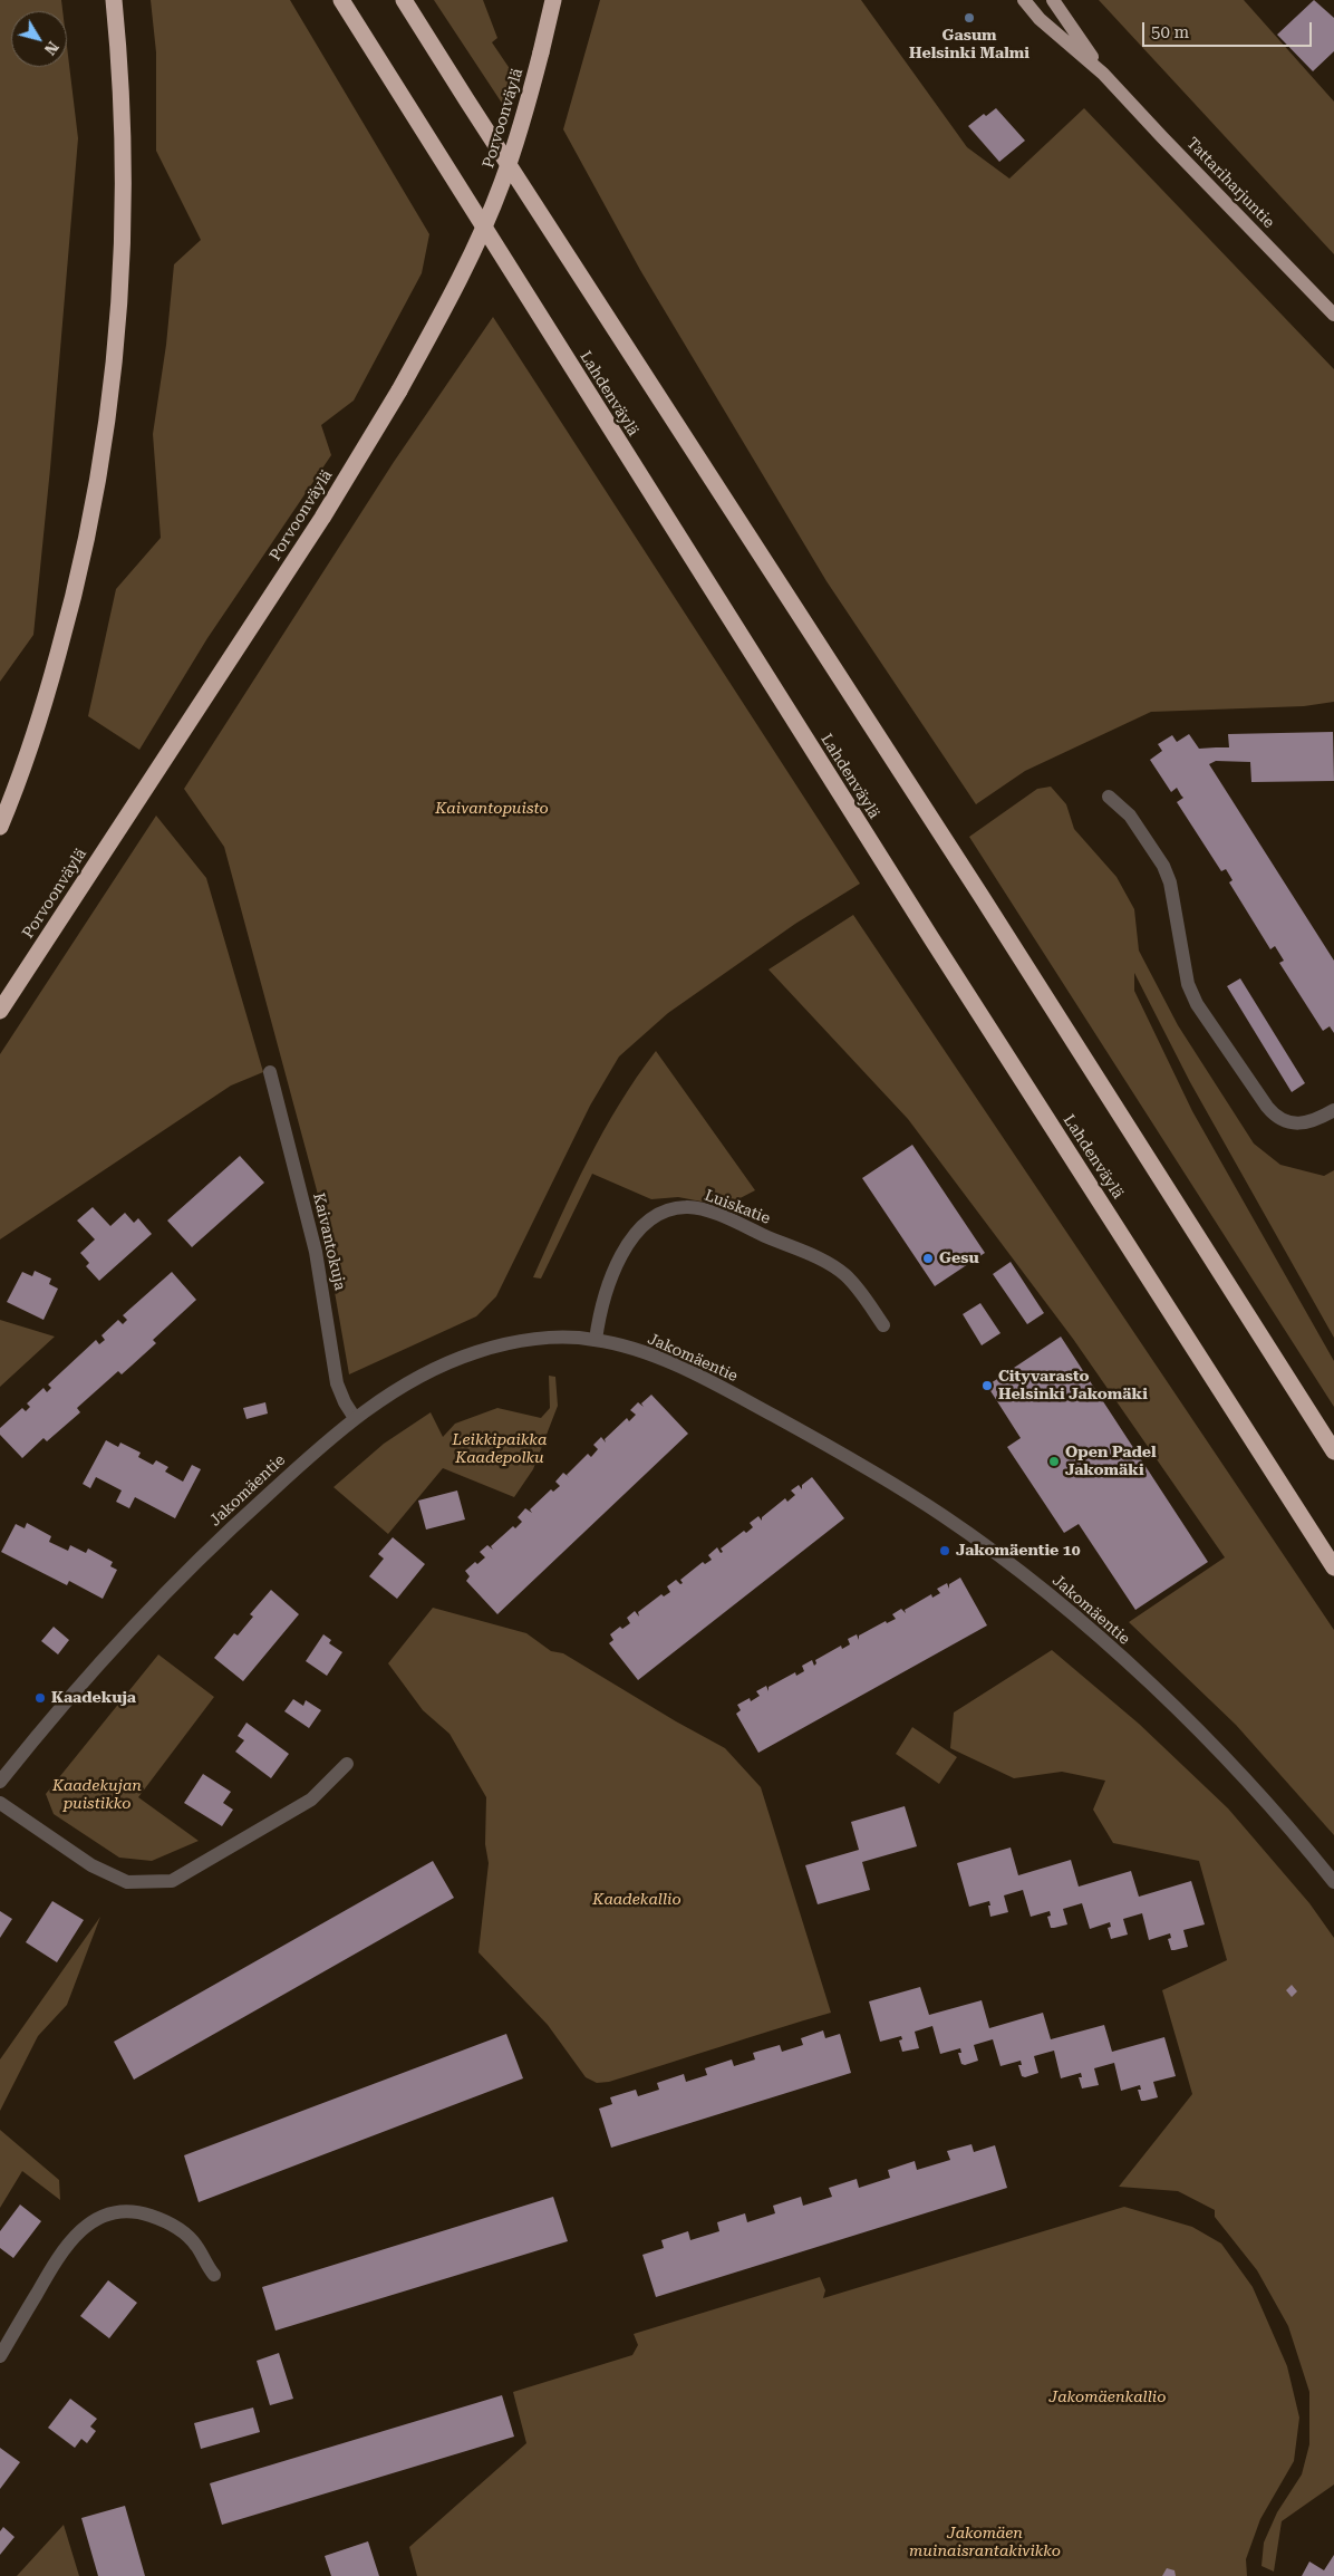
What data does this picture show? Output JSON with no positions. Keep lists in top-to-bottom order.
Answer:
{
  "streets": {
    "highway": ["Porvoonväylä", "Lahdenväylä"],
    "main road": ["Tattariharjuntie"],
    "street": ["Luiskatie", "Kaivantokuja", "Jakomäentie"]
  },
  "crossings": [
    ["Luiskatie", "Jakomäentie"],
    ["Kaivantokuja", "Jakomäentie"]
  ],
  "parks": [
    "Kaivantopuisto",
    "Leikkipaikka Kaadepolku",
    "Kaadekujan puistikko",
    "Kaadekallio",
    "Jakomäenkallio",
    "Jakomäen muinaisrantakivikko"
  ],
  "places": [
    "Gasum Helsinki Malmi",
    "Gesu",
    "Cityvarasto Helsinki Jakomäki",
    "Open Padel Jakomäki",
    "Jakomäentie 10",
    "Kaadekuja"
  ],
  "scale_bar": "50 m",
  "north": "bottom right"
}
